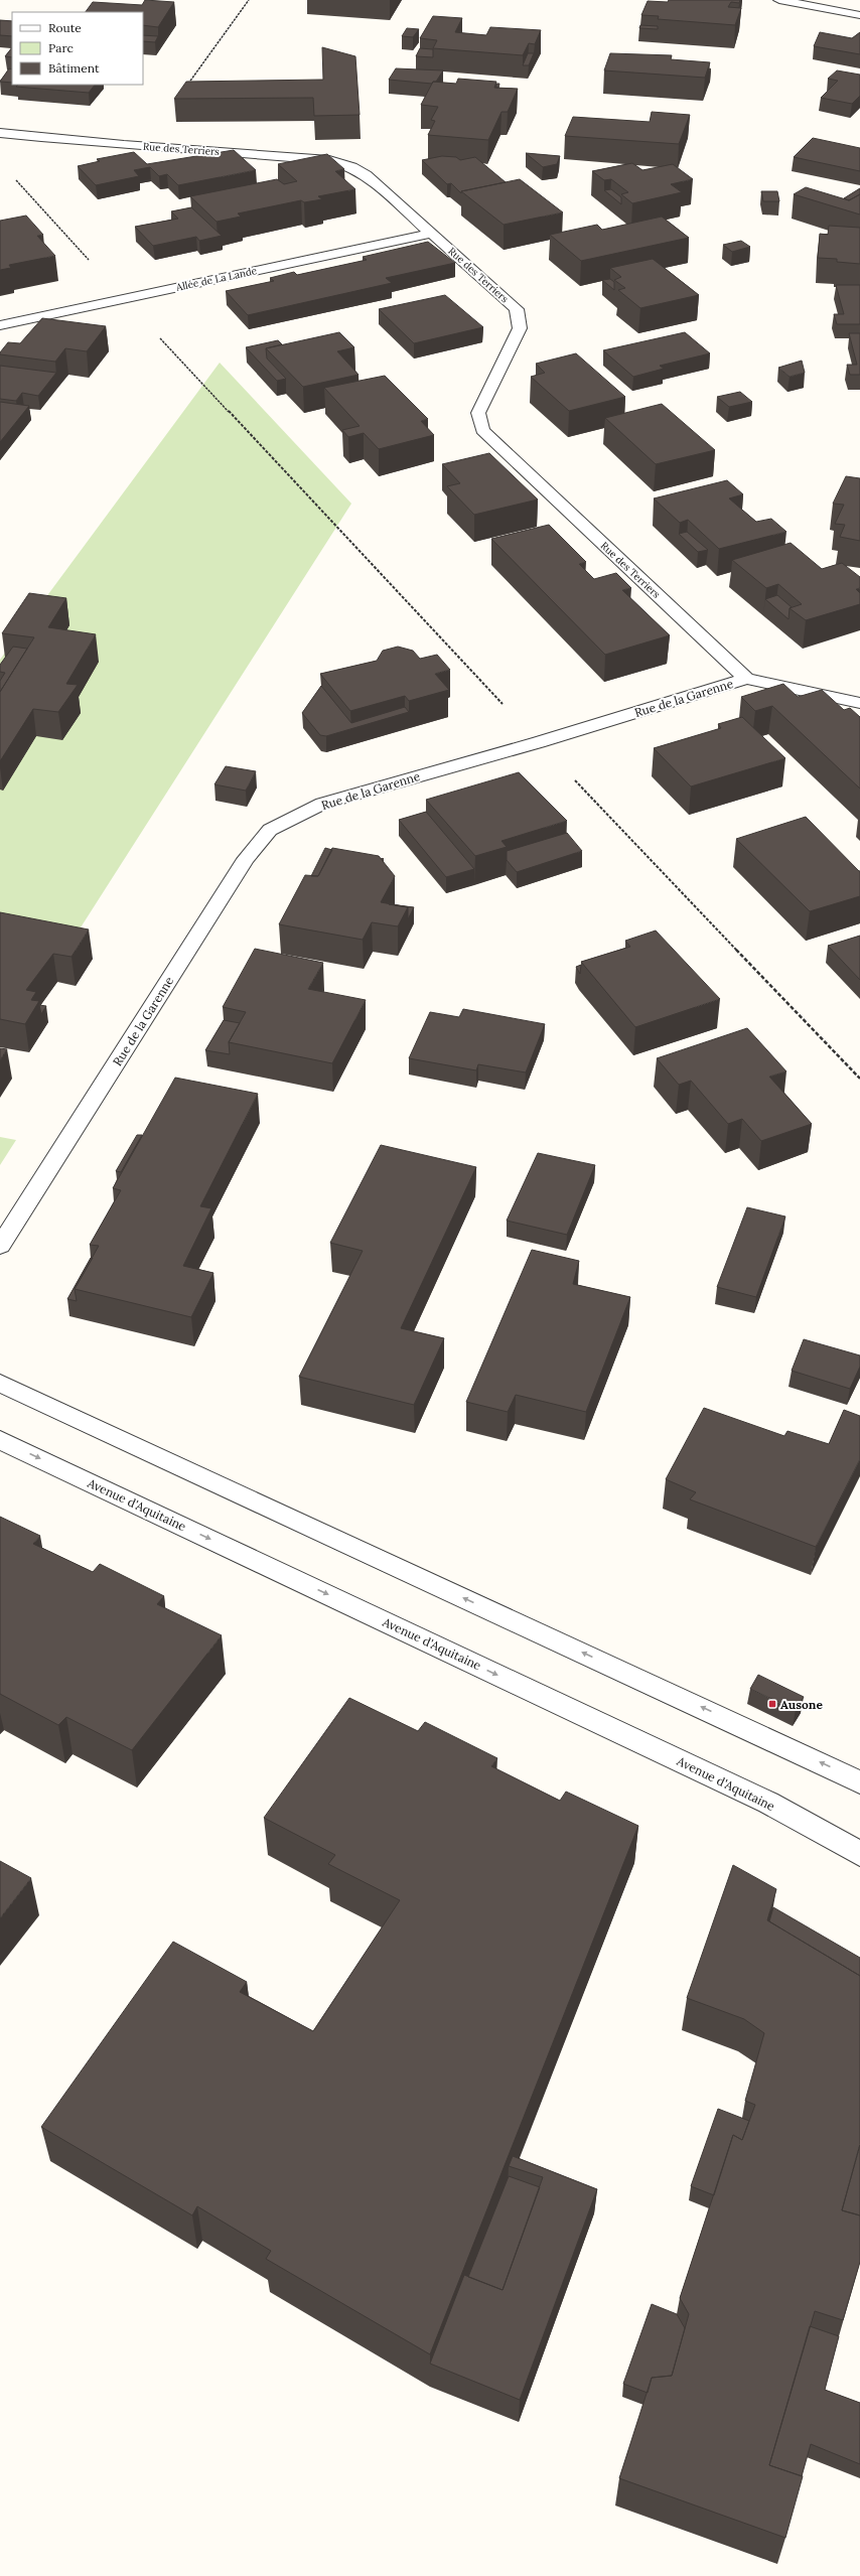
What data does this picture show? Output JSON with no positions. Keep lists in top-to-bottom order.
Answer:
{
  "streets": {
    "street": [
      "Rue des Terriers",
      "Allée de La Lande",
      "Rue de la Garenne",
      "Avenue d'Aquitaine"
    ]
  },
  "crossings": [
    ["Rue des Terriers", "Allée de La Lande"],
    ["Rue des Terriers", "Rue de la Garenne"]
  ],
  "places": {
    "transit": ["Ausone"]
  },
  "legend": ["Route", "Parc", "Bâtiment"]
}
